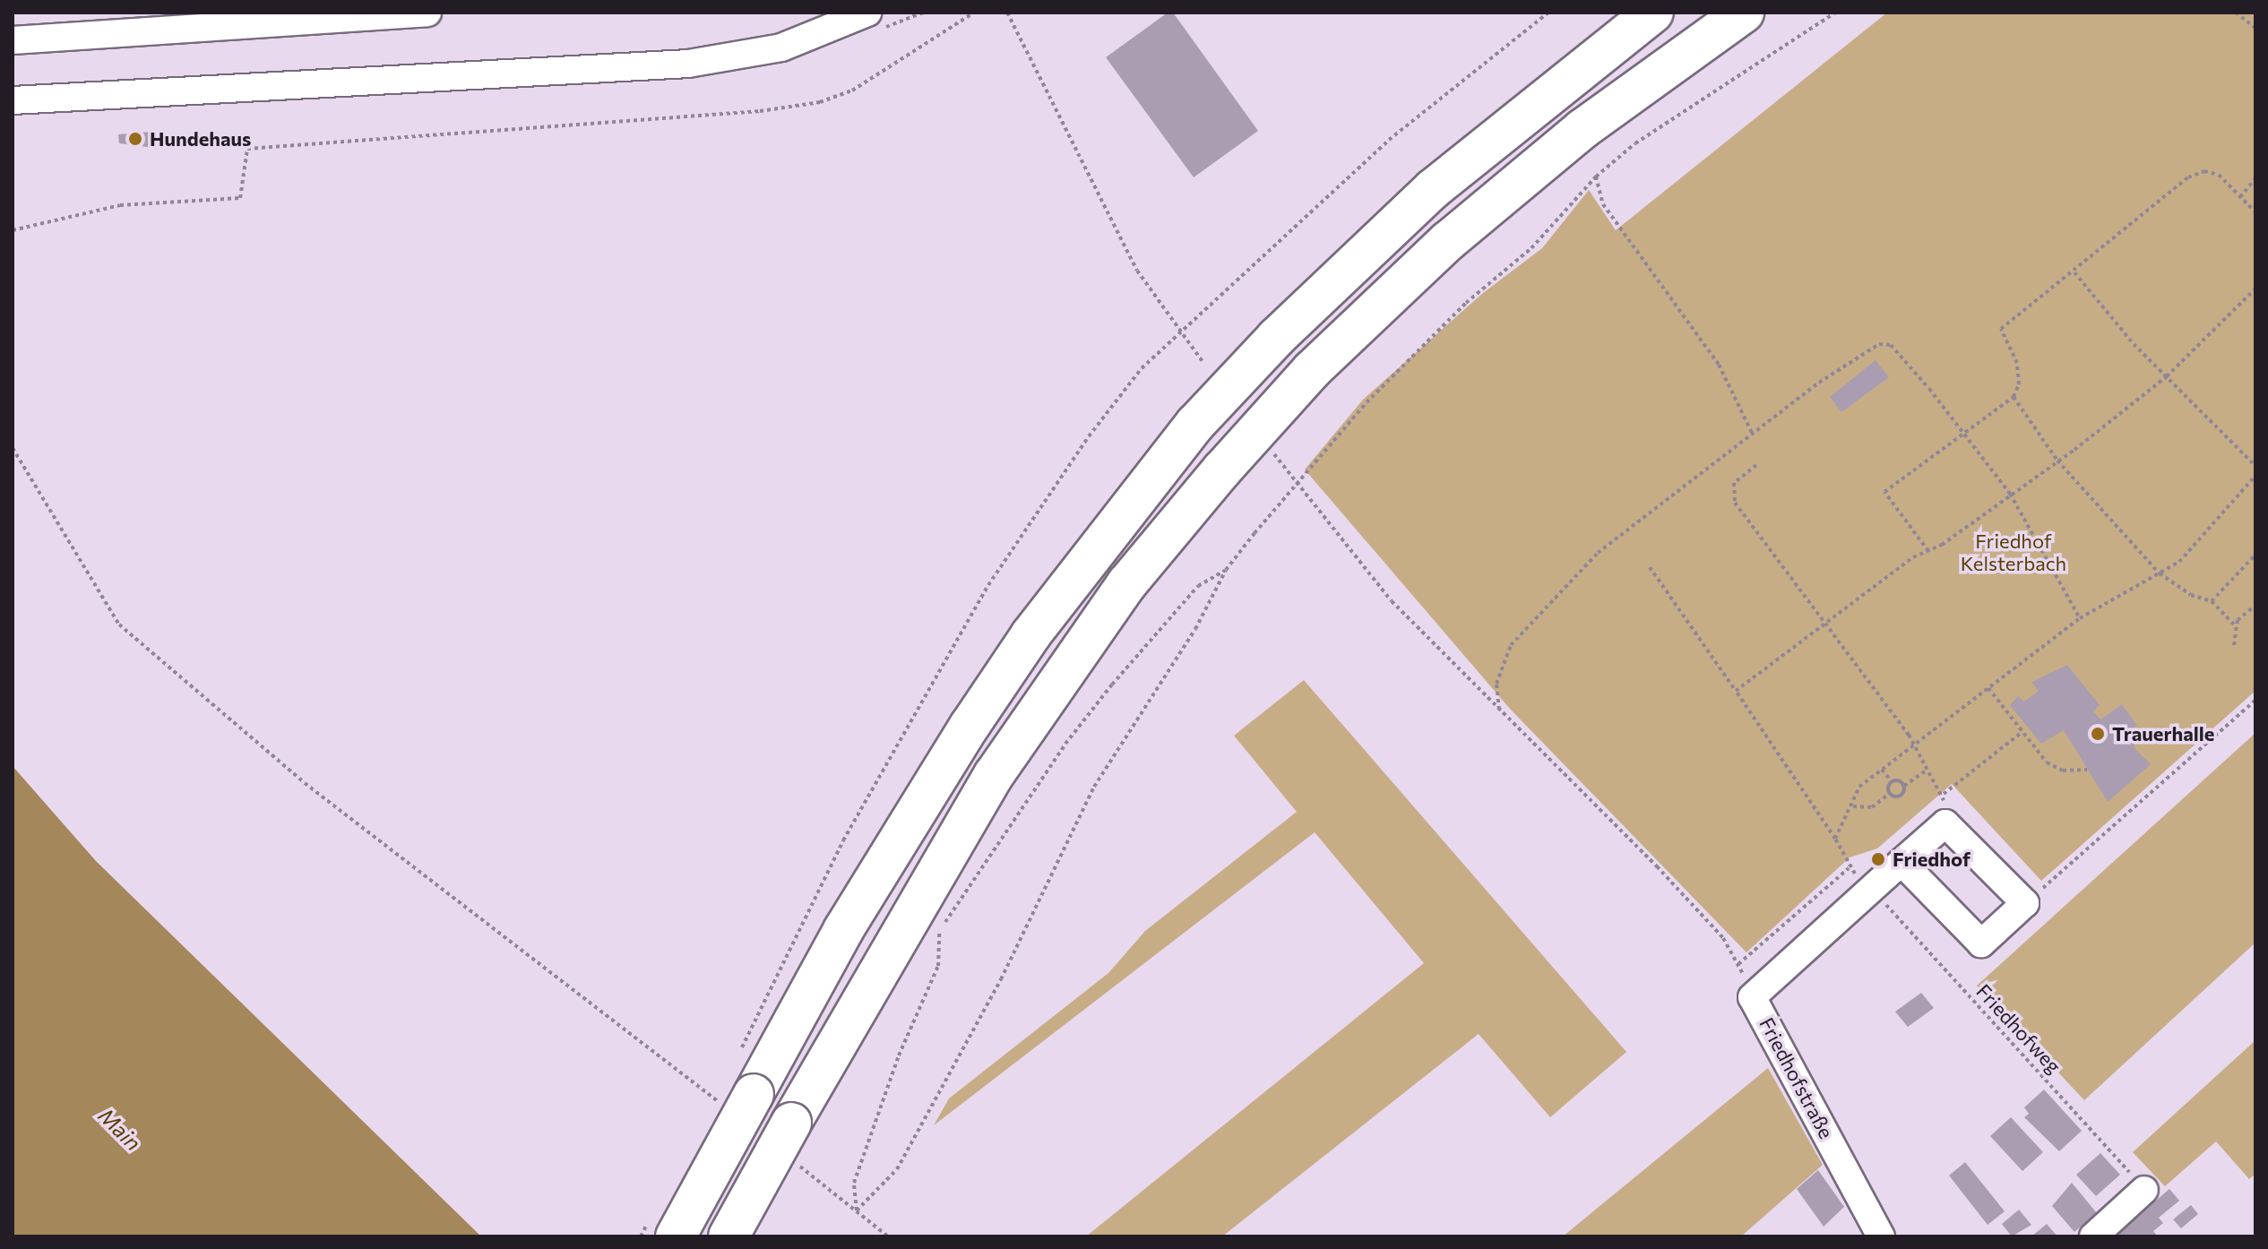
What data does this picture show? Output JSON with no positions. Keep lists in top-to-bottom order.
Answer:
{
  "streets": {
    "street": ["Friedhofstraße"],
    "path": ["Friedhofweg"]
  },
  "crossings": [
    ["Friedhofweg", "Friedhofstraße"]
  ],
  "water": ["Main"],
  "parks": ["Friedhof Kelsterbach"],
  "places": ["Hundehaus", "Trauerhalle", "Friedhof"]
}
